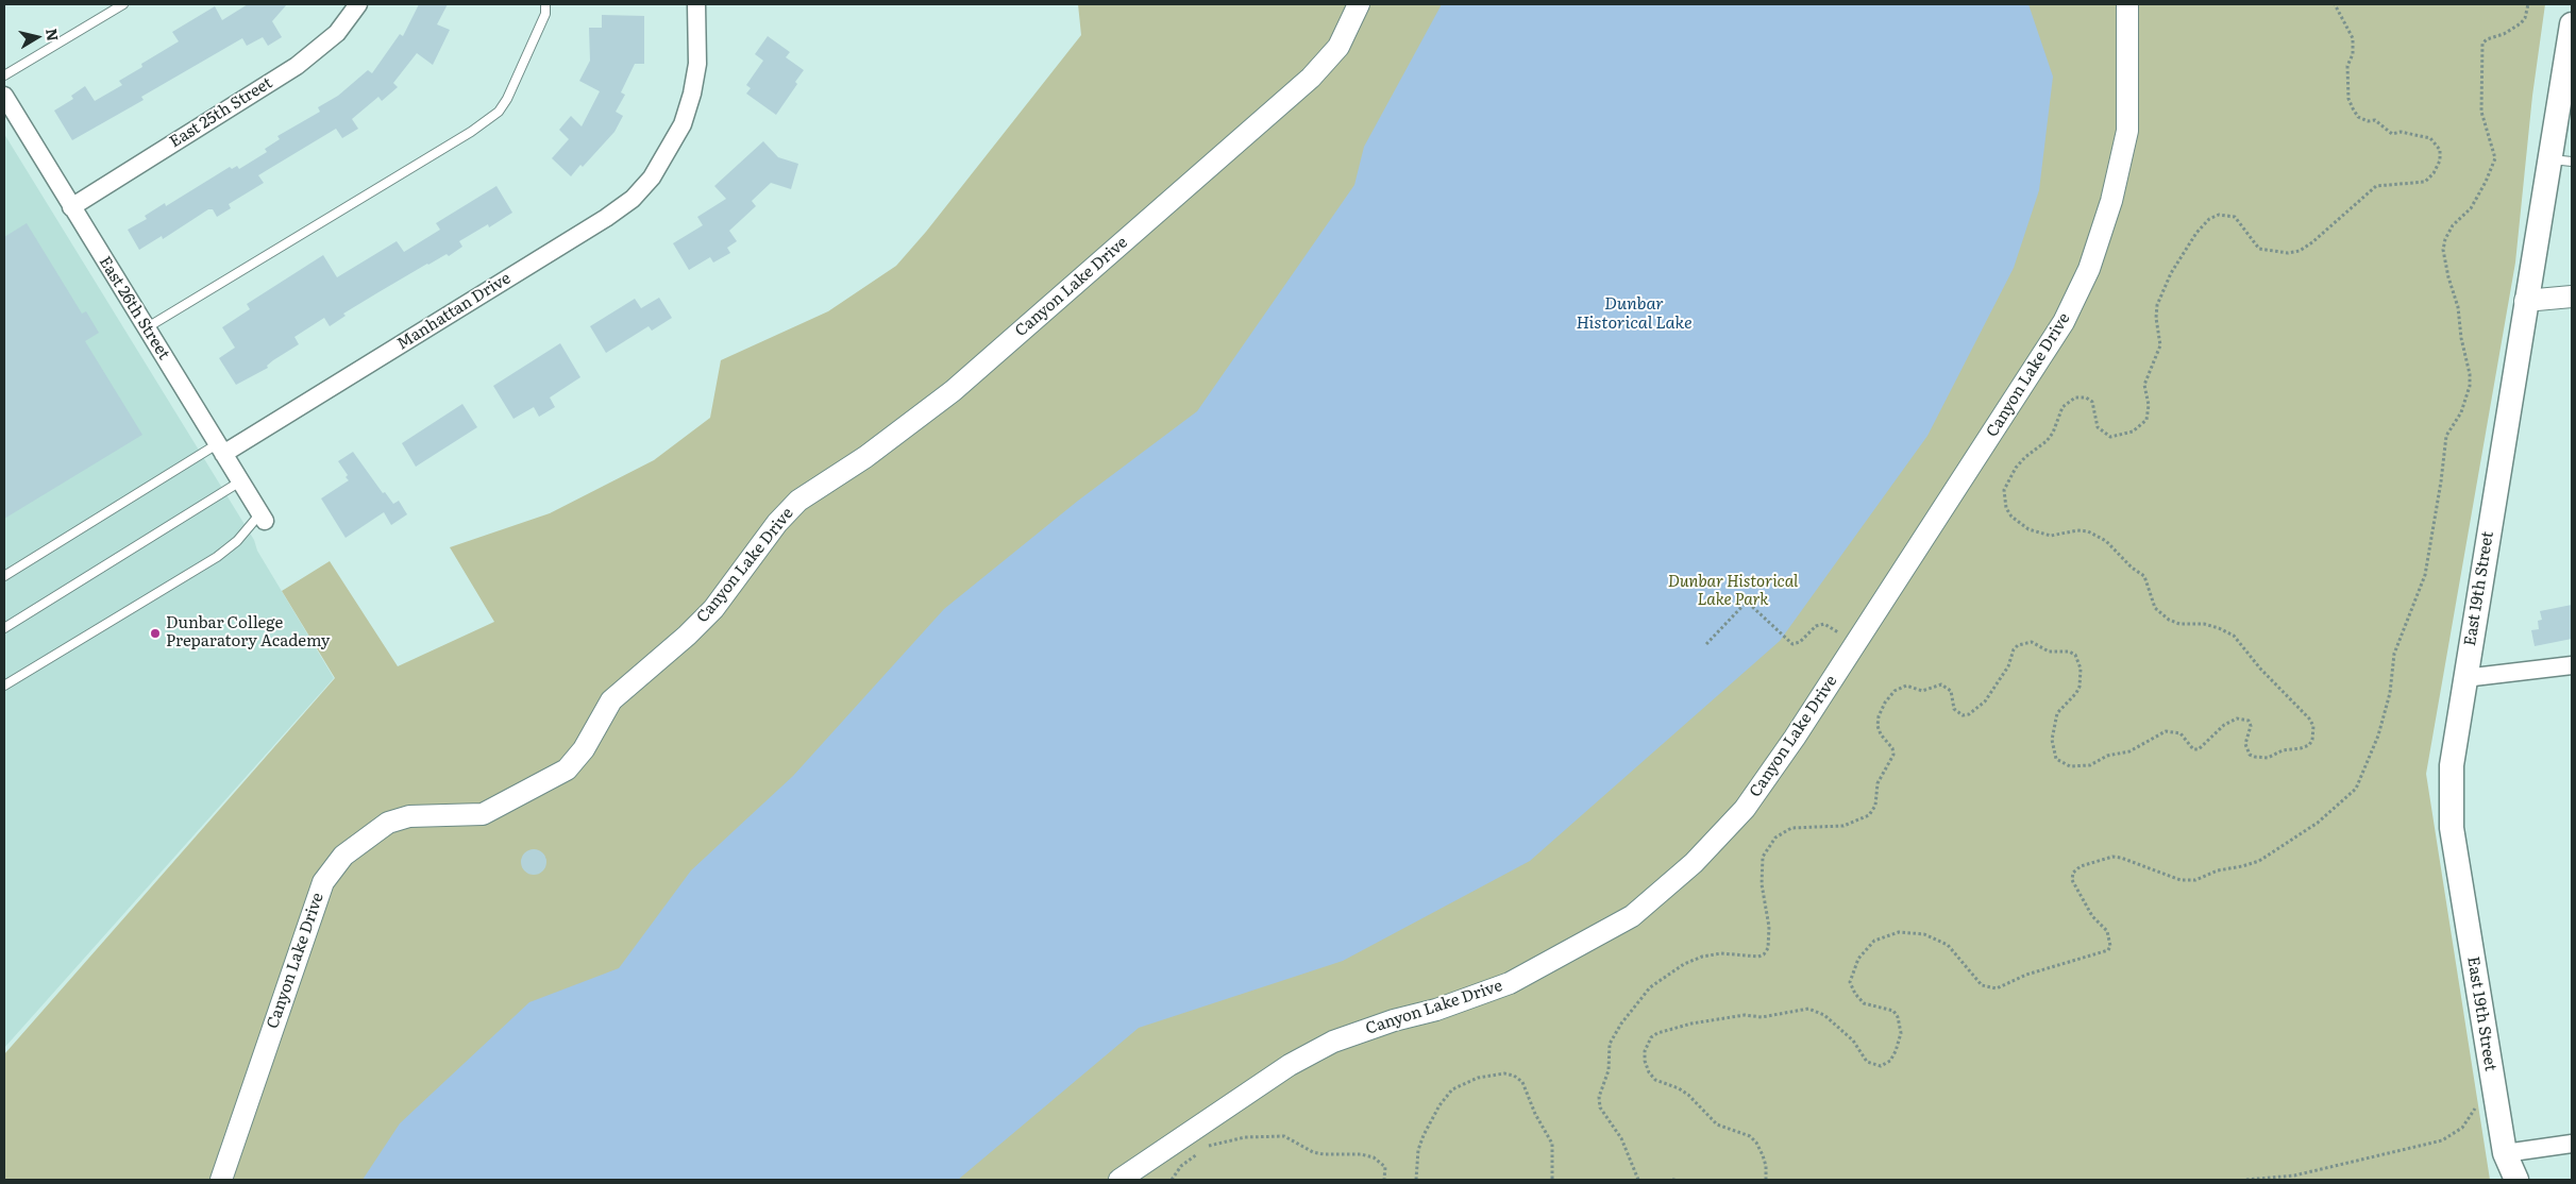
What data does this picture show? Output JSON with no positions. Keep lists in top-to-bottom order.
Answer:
{
  "streets": {
    "main road": ["East 19th Street"],
    "street": [
      "East 25th Street",
      "Canyon Lake Drive",
      "East 26th Street",
      "Manhattan Drive"
    ]
  },
  "crossings": [
    ["East 25th Street", "East 26th Street"],
    ["East 26th Street", "Manhattan Drive"]
  ],
  "water": ["Dunbar Historical Lake"],
  "parks": ["Dunbar Historical Lake Park"],
  "places": ["Dunbar College Preparatory Academy"],
  "north": "right"
}
